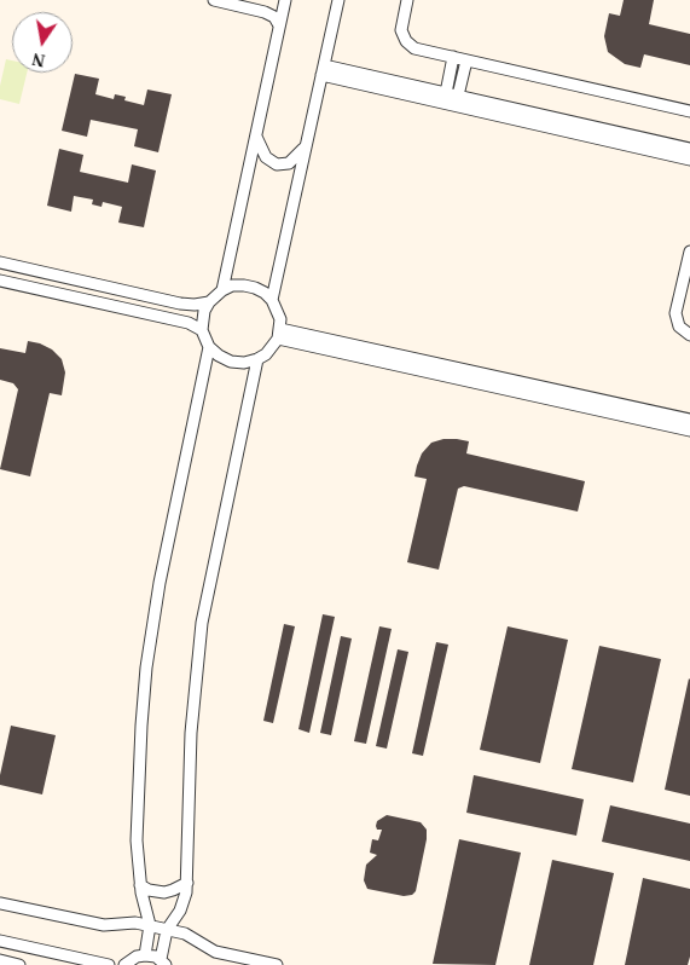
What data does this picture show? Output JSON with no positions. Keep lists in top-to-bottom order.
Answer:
{
  "north": "bottom"
}
